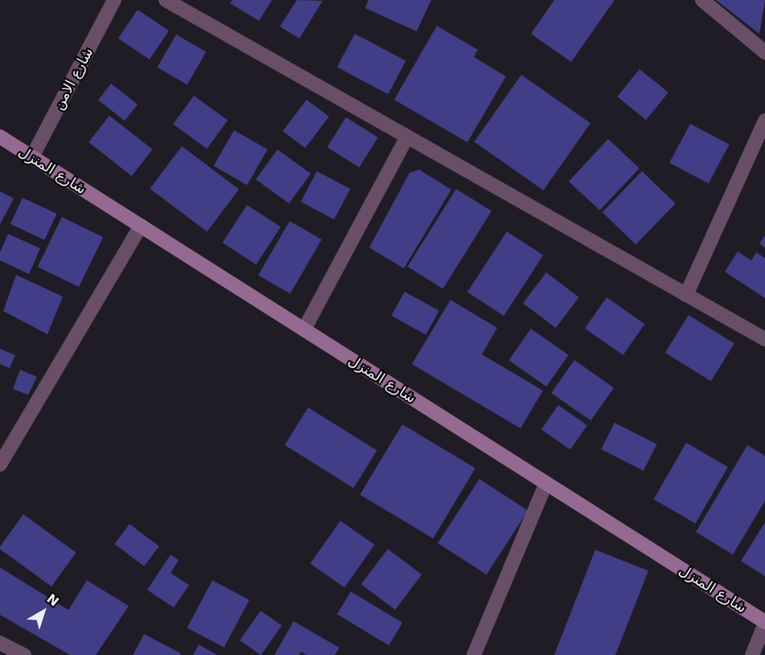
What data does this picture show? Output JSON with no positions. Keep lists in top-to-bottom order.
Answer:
{
  "streets": {
    "street": ["شارع الامن", "شارع المنزل"]
  },
  "crossings": [
    ["شارع الامن", "شارع المنزل"]
  ],
  "north": "top right"
}
